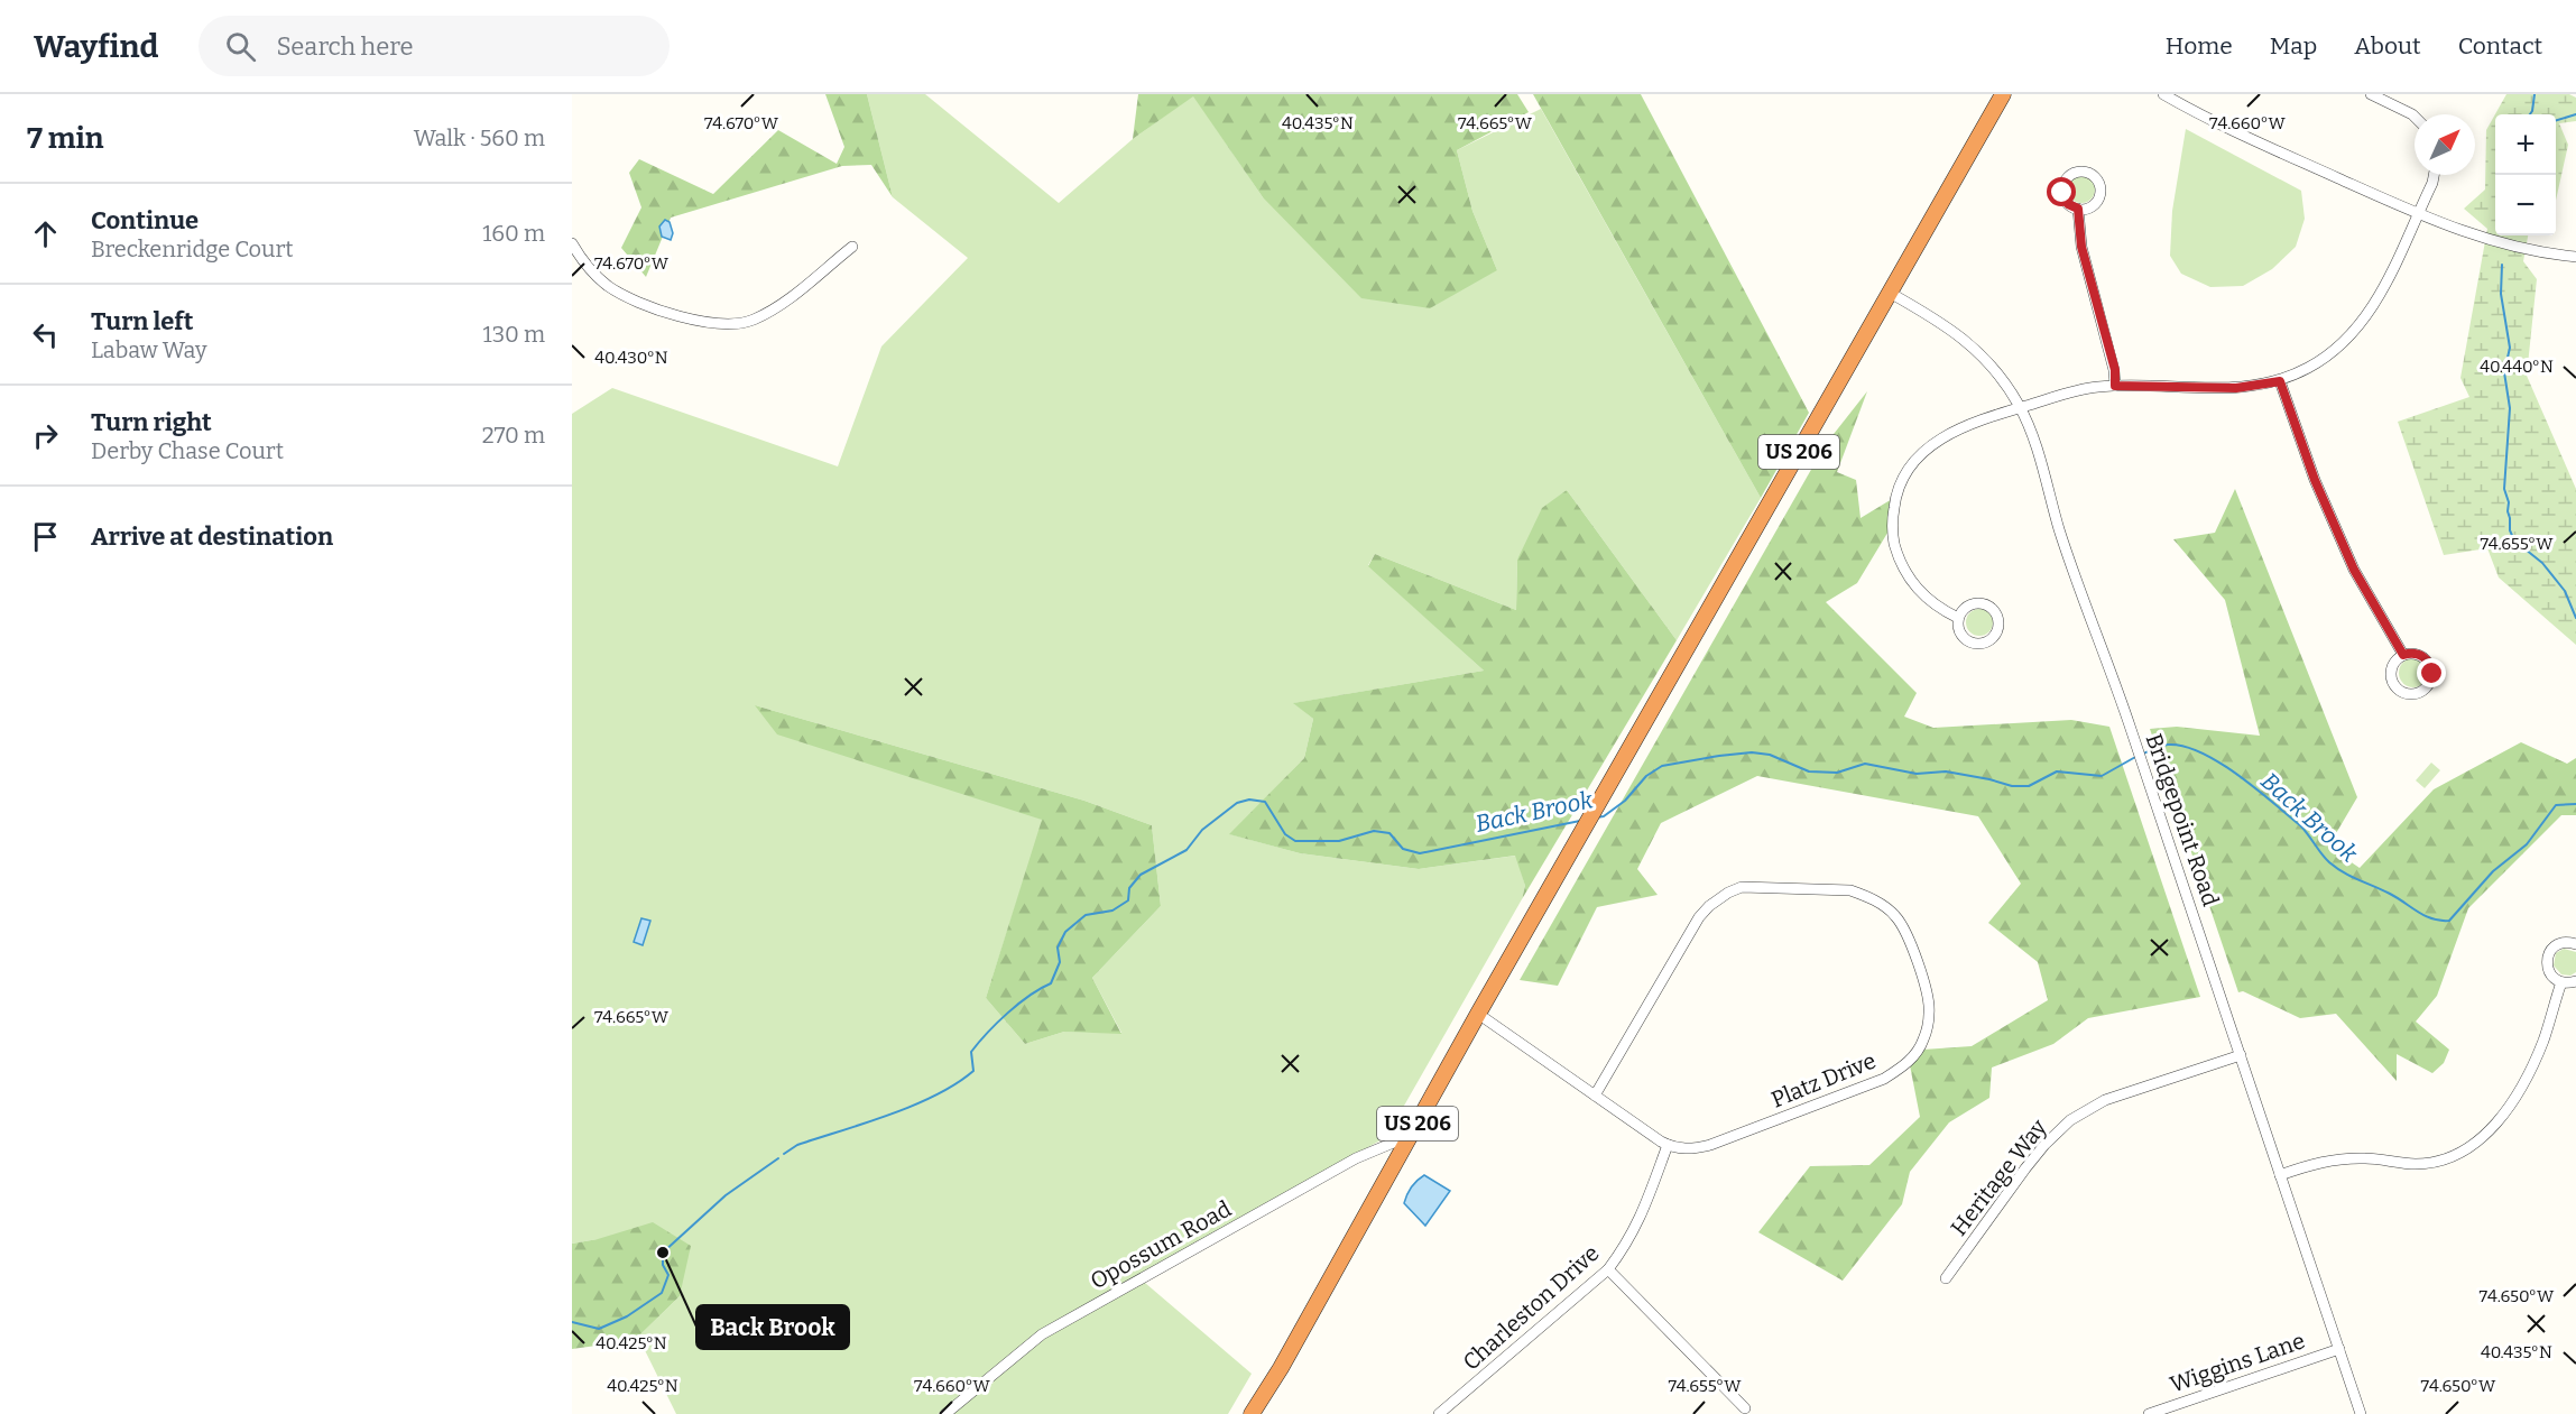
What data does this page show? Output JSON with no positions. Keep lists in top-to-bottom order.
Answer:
{
  "streets": {
    "highway": ["US 206"],
    "street": [
      "Bridgepoint Road",
      "Platz Drive",
      "Heritage Way",
      "Opossum Road",
      "Charleston Drive",
      "Wiggins Lane"
    ]
  },
  "crossings": [
    ["US 206", "Bridgepoint Road"],
    ["US 206", "Platz Drive"],
    ["US 206", "Opossum Road"],
    ["Bridgepoint Road", "Heritage Way"],
    ["Bridgepoint Road", "Wiggins Lane"],
    ["Platz Drive", "Charleston Drive"]
  ],
  "water": ["Back Brook"],
  "places": ["Back Brook"],
  "north": "top right",
  "page": {
    "header": "Wayfind",
    "search": "Search here",
    "nav": [
      "Home",
      "Map",
      "About",
      "Contact"
    ],
    "heading": ["7 min", "Walk · 560 m"],
    "map_buttons": ["+", "−"],
    "list": [
      ["Continue", "Breckenridge Court", "160 m"],
      ["Turn left", "Labaw Way", "130 m"],
      ["Turn right", "Derby Chase Court", "270 m"],
      "Arrive at destination"
    ]
  },
  "coordinates": [
    "74.670°W",
    "40.435°N",
    "74.665°W",
    "74.660°W",
    "40.430°N",
    "40.440°N",
    "74.655°W",
    "74.650°W",
    "40.425°N"
  ]
}
